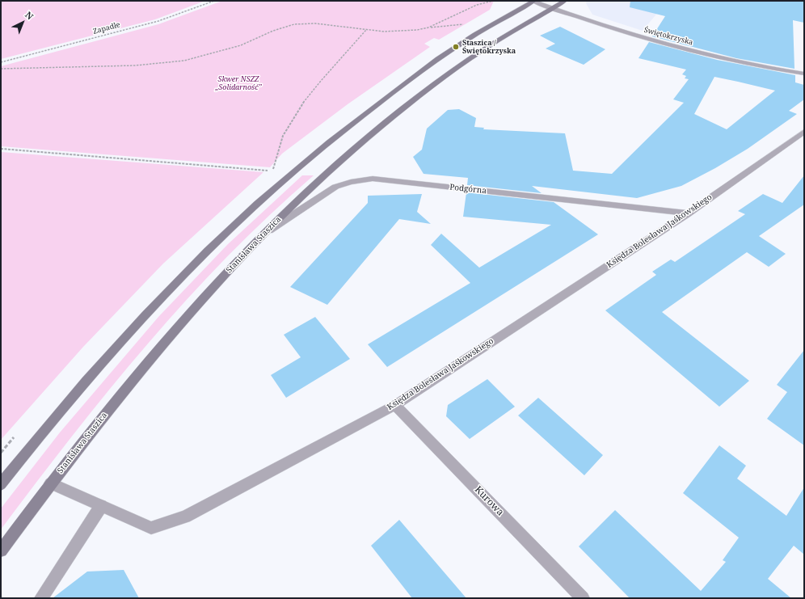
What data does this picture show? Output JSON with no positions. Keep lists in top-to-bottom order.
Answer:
{
  "streets": {
    "main road": ["Stanisława Staszica"],
    "street": [
      "Świętokrzyska",
      "Podgórna",
      "Księdza Bolesława Jaśkowskiego",
      "Kurowa"
    ],
    "path": ["Zapadłe"]
  },
  "crossings": [
    ["Świętokrzyska", "Stanisława Staszica"],
    ["Podgórna", "Księdza Bolesława Jaśkowskiego"],
    ["Podgórna", "Stanisława Staszica"],
    ["Księdza Bolesława Jaśkowskiego", "Stanisława Staszica"],
    ["Księdza Bolesława Jaśkowskiego", "Kurowa"]
  ],
  "parks": ["Skwer NSZZ „Solidarność”"],
  "places": ["Staszica / Świętokrzyska"],
  "north": "top right"
}
